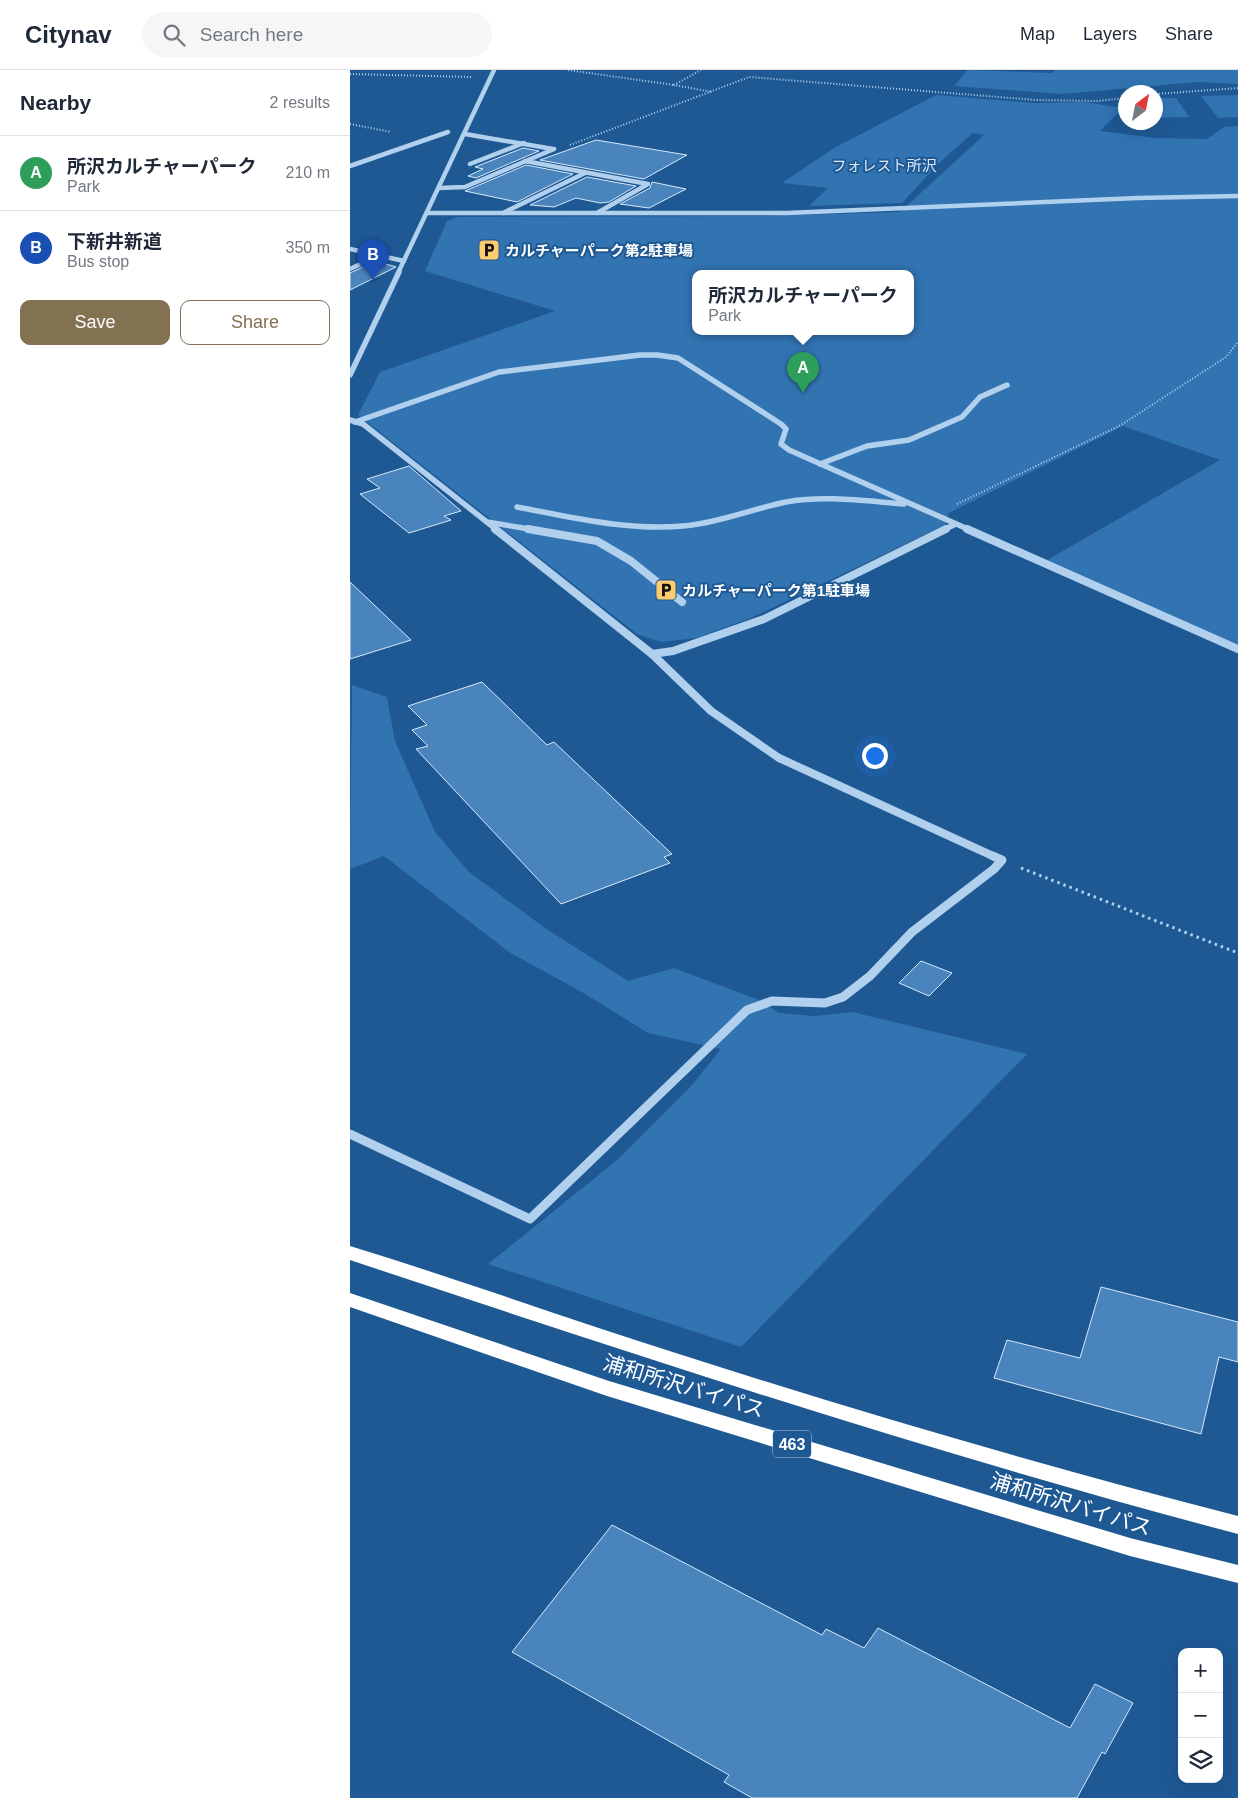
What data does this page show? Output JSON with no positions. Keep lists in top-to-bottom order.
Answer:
{
  "streets": {
    "highway": ["浦和所沢バイパス", "463"]
  },
  "parks": ["フォレスト所沢"],
  "places": {
    "parking": ["カルチャーパーク第2駐車場", "カルチャーパーク第1駐車場"]
  },
  "north": "top right",
  "page": {
    "header": "Citynav",
    "search": "Search here",
    "nav": ["Map", "Layers", "Share"],
    "heading": ["Nearby", "2 results"],
    "list": [
      {
        "mark": "A",
        "name": "所沢カルチャーパーク",
        "note": "Park",
        "value": "210 m"
      },
      {
        "mark": "B",
        "name": "下新井新道",
        "note": "Bus stop",
        "value": "350 m"
      }
    ],
    "pins": ["B", "A"],
    "popup": ["所沢カルチャーパーク", "Park"],
    "buttons": ["Save", "Share"],
    "map_buttons": ["+", "−"]
  }
}
